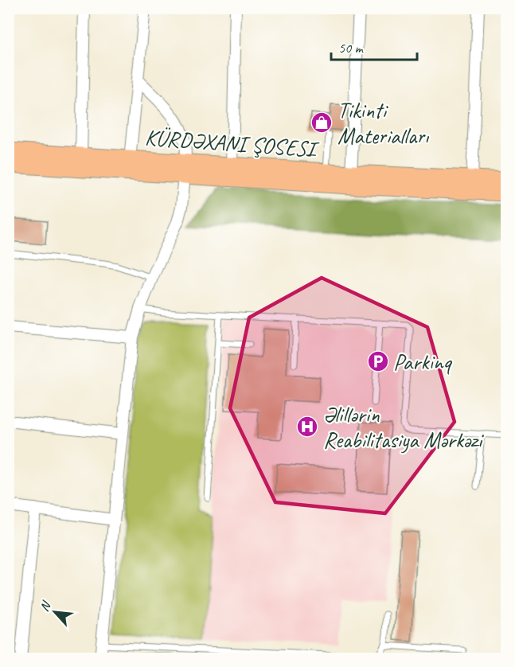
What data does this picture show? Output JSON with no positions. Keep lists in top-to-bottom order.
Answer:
{
  "places": {
    "shop": ["Tikinti Materialları"],
    "parking": ["Parkinq"],
    "hospital": ["Əlillərin Reabilitasiya Mərkəzi"]
  },
  "scale_bar": "50 m",
  "north": "top left"
}
